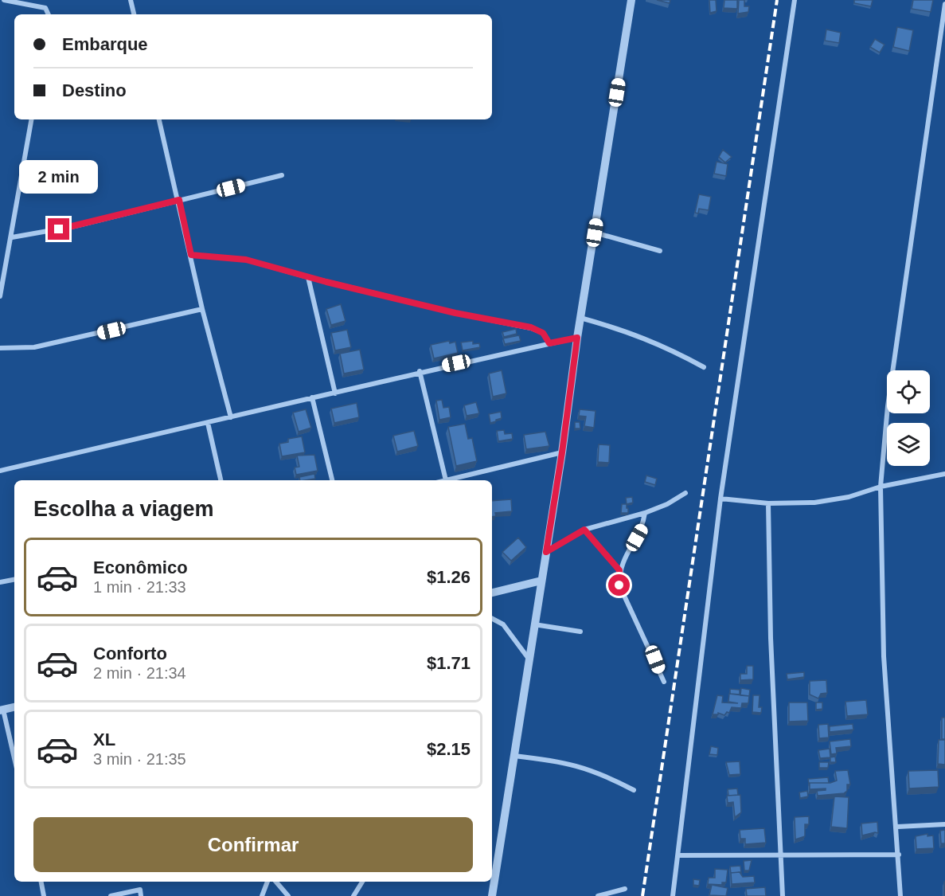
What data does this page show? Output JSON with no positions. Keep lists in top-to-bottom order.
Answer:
{
  "page": {
    "banner": ["Embarque", "Destino"],
    "bubble": "2 min",
    "heading": "Escolha a viagem",
    "list": [
      {
        "name": "Econômico",
        "note": "1 min · 21:33",
        "value": "$1.26"
      },
      {
        "name": "Conforto",
        "note": "2 min · 21:34",
        "value": "$1.71"
      },
      {
        "name": "XL",
        "note": "3 min · 21:35",
        "value": "$2.15"
      }
    ],
    "buttons": "Confirmar"
  }
}
